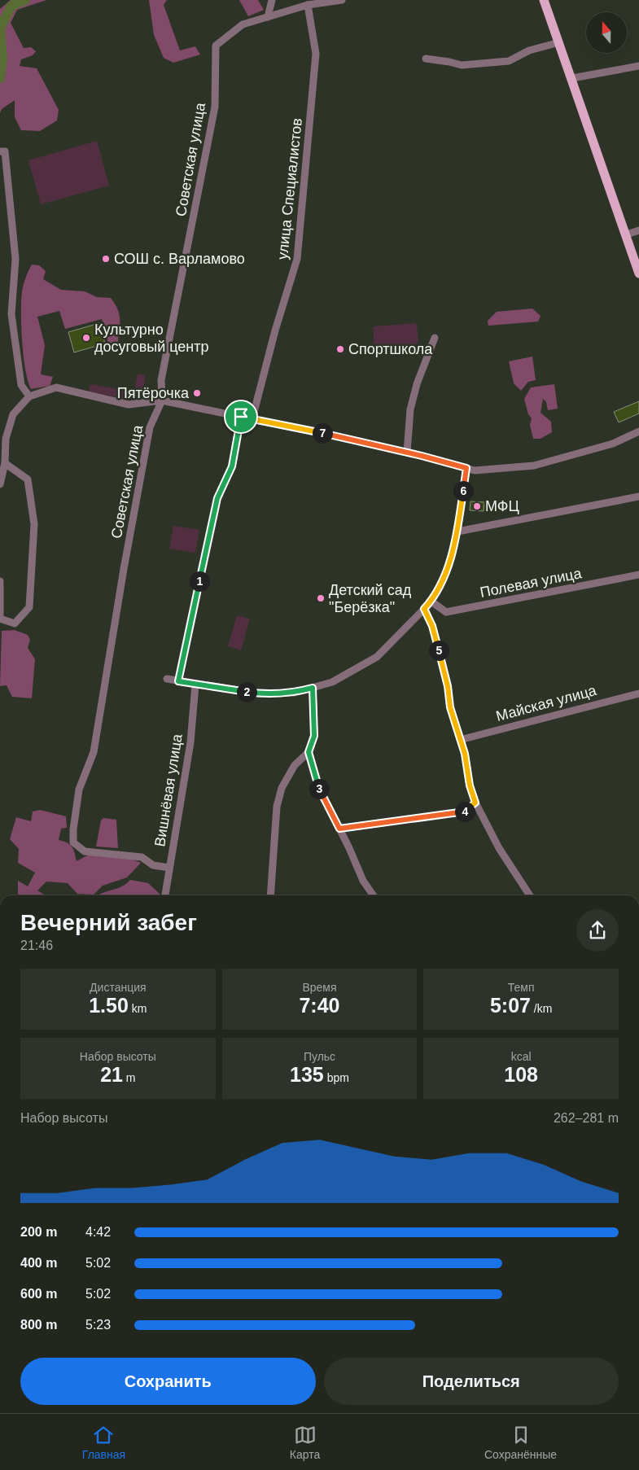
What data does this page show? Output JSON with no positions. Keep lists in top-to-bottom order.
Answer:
{
  "streets": {
    "street": [
      "Советская улица",
      "улица Специалистов",
      "Полевая улица",
      "Майская улица",
      "Вишнёвая улица"
    ]
  },
  "crossings": [
    ["Советская улица", "Вишнёвая улица"]
  ],
  "places": [
    "СОШ с. Варламово",
    "Культурно досуговый центр",
    "Спортшкола",
    "Пятёрочка",
    "МФЦ",
    "Детский сад \"Берёзка\""
  ],
  "north": "top",
  "page": {
    "pins": [
      "7",
      "6",
      "1",
      "5",
      "2",
      "3",
      "4"
    ],
    "heading": ["Вечерний забег", "21:46"],
    "stats": [
      ["Дистанция", "1.50 km"],
      ["Время", "7:40"],
      ["Темп", "5:07 /km"],
      ["Набор высоты", "21 m"],
      ["Пульс", "135 bpm"],
      ["kcal", "108"]
    ],
    "chart": ["Набор высоты", "262–281 m"],
    "list": [
      {
        "name": "200 m",
        "note": "4:42"
      },
      {
        "name": "400 m",
        "note": "5:02"
      },
      {
        "name": "600 m",
        "note": "5:02"
      },
      {
        "name": "800 m",
        "note": "5:23"
      }
    ],
    "buttons": ["Сохранить", "Поделиться"],
    "tabs": ["Главная", "Карта", "Сохранённые"]
  }
}
